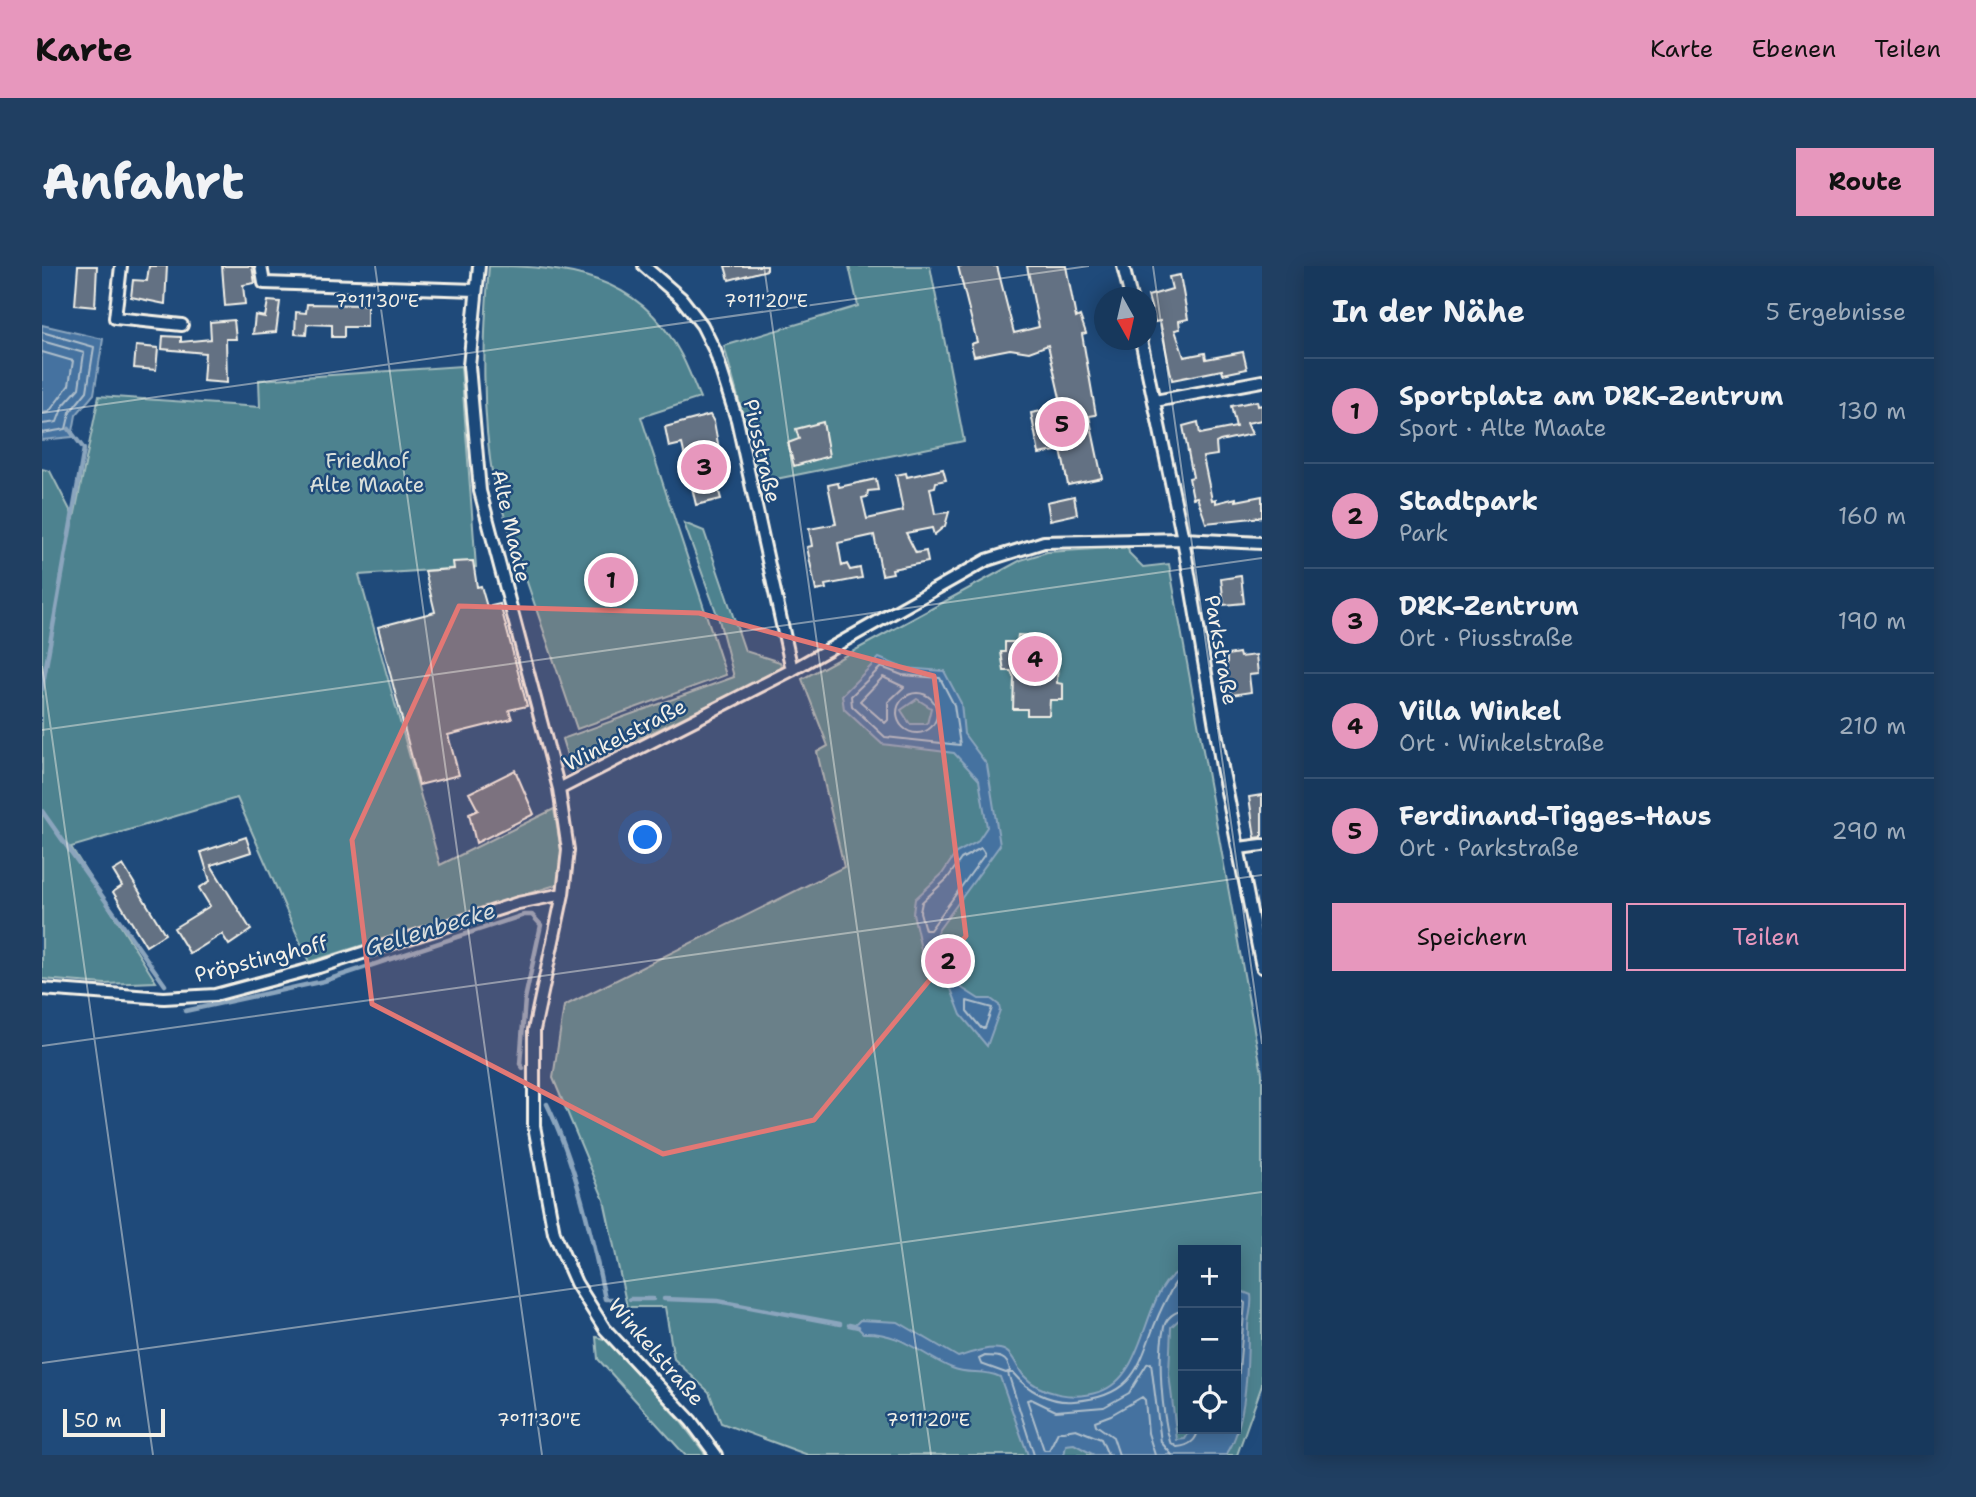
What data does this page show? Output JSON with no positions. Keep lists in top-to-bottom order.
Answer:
{
  "streets": {
    "street": [
      "Piusstraße",
      "Alte Maate",
      "Parkstraße",
      "Winkelstraße",
      "Pröpstinghoff"
    ]
  },
  "crossings": [
    ["Piusstraße", "Winkelstraße"],
    ["Alte Maate", "Winkelstraße"],
    ["Parkstraße", "Winkelstraße"],
    ["Winkelstraße", "Pröpstinghoff"]
  ],
  "water": ["Gellenbecke"],
  "parks": ["Friedhof Alte Maate"],
  "scale_bar": "50 m",
  "north": "bottom",
  "page": {
    "header": "Karte",
    "nav": ["Karte", "Ebenen", "Teilen"],
    "buttons": [
      "Route",
      ["Speichern", "Teilen"]
    ],
    "title": "Anfahrt",
    "heading": ["In der Nähe", "5 Ergebnisse"],
    "list": [
      {
        "mark": "1",
        "name": "Sportplatz am DRK-Zentrum",
        "note": "Sport · Alte Maate",
        "value": "130 m"
      },
      {
        "mark": "2",
        "name": "Stadtpark",
        "note": "Park",
        "value": "160 m"
      },
      {
        "mark": "3",
        "name": "DRK-Zentrum",
        "note": "Ort · Piusstraße",
        "value": "190 m"
      },
      {
        "mark": "4",
        "name": "Villa Winkel",
        "note": "Ort · Winkelstraße",
        "value": "210 m"
      },
      {
        "mark": "5",
        "name": "Ferdinand-Tigges-Haus",
        "note": "Ort · Parkstraße",
        "value": "290 m"
      }
    ],
    "pins": [
      "5",
      "3",
      "1",
      "4",
      "2"
    ],
    "map_buttons": ["+", "−"],
    "scale": "50 m"
  },
  "coordinates": ["7°11'30\"E", "7°11'20\"E"]
}
